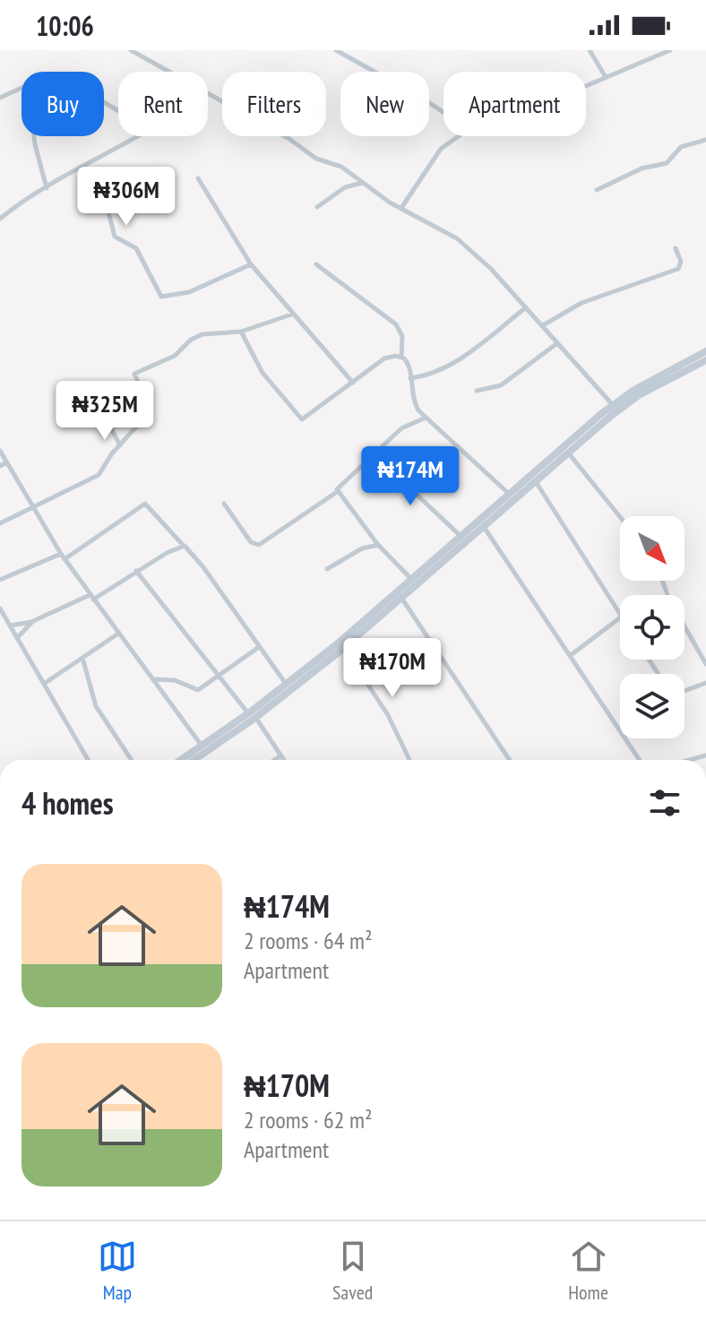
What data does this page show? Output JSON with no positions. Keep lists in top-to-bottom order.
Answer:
{
  "north": "bottom right",
  "page": {
    "status": "10:06",
    "chip": [
      "Buy",
      "Rent",
      "Filters",
      "New",
      "Apartment"
    ],
    "price": [
      "₦306M",
      "₦325M",
      "₦174M",
      "₦170M"
    ],
    "heading": "4 homes",
    "list": [
      {
        "name": "₦174M",
        "note": "2 rooms · 64 m² · Apartment"
      },
      {
        "name": "₦170M",
        "note": "2 rooms · 62 m² · Apartment"
      }
    ],
    "tabs": ["Map", "Saved", "Home"]
  }
}
